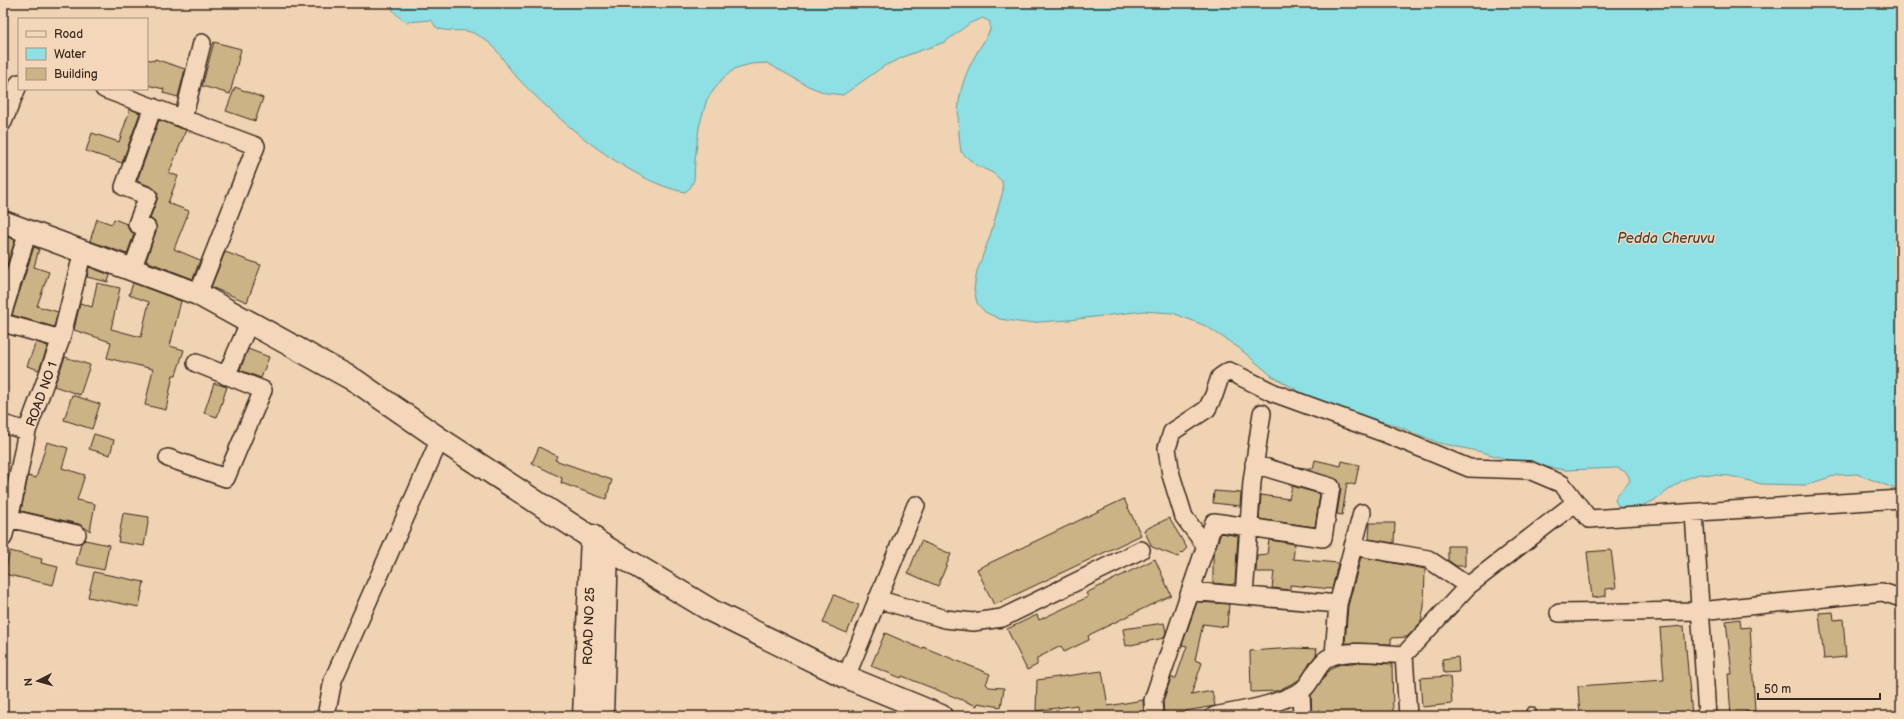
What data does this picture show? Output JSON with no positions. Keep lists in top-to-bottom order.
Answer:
{
  "streets": {
    "street": ["ROAD NO 1", "ROAD NO 25"]
  },
  "water": ["Pedda Cheruvu"],
  "legend": ["Road", "Water", "Building"],
  "scale_bar": "50 m",
  "north": "left"
}
